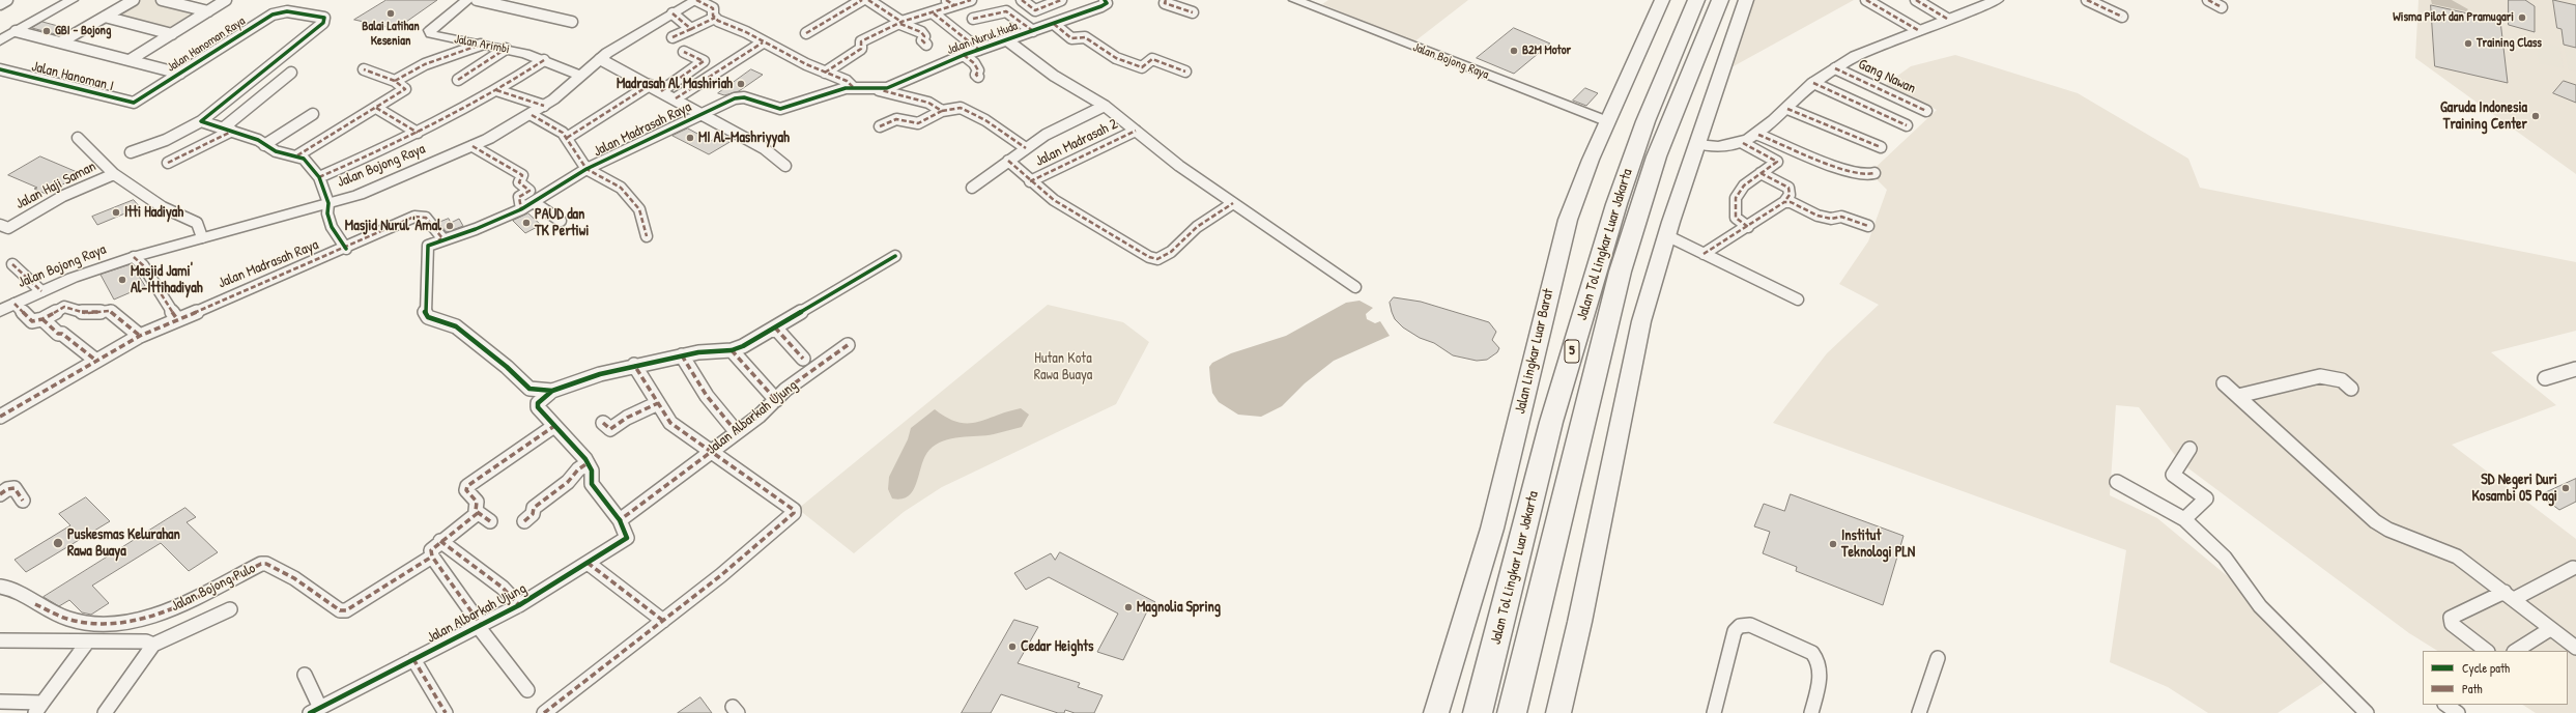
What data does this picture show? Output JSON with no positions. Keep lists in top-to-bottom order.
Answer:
{
  "streets": {
    "highway": ["Jalan Tol Lingkar Luar Jakarta", "5"],
    "main road": ["Jalan Lingkar Luar Barat"],
    "street": [
      "Jalan Nurul Huda",
      "Jalan Hanoman Raya",
      "Jalan Arimbi",
      "Jalan Bojong Raya",
      "Jalan Hanoman I",
      "Gang Nawan",
      "Jalan Madrasah Raya",
      "Jalan Madrasah 2",
      "Jalan Haji Saman",
      "Jalan Albarkah Ujung",
      "Jalan Bojong Pulo"
    ]
  },
  "crossings": [
    ["Jalan Nurul Huda", "Jalan Madrasah Raya"],
    ["Jalan Hanoman Raya", "Jalan Hanoman I"],
    ["Jalan Arimbi", "Jalan Bojong Raya"],
    ["Jalan Bojong Raya", "Jalan Madrasah Raya"],
    ["Jalan Bojong Raya", "Jalan Haji Saman"],
    ["Jalan Bojong Raya", "Jalan Lingkar Luar Barat"]
  ],
  "parks": ["Hutan Kota Rawa Buaya"],
  "places": [
    "Balai Latihan Kesenian",
    "Wisma Pilot dan Pramugari",
    "GBI - Bojong",
    "Training Class",
    "B2M Motor",
    "Madrasah Al Mashiriah",
    "Garuda Indonesia Training Center",
    "MI Al-Mashriyyah",
    "Itti Hadiyah",
    "PAUD dan TK Pertiwi",
    "Masjid Nurul 'Amal",
    "Masjid Jami' Al-Ittihadiyah",
    "SD Negeri Duri Kosambi 05 Pagi",
    "Puskesmas Kelurahan Rawa Buaya",
    "Institut Teknologi PLN",
    "Magnolia Spring",
    "Cedar Heights"
  ],
  "legend": ["Cycle path", "Path"]
}
